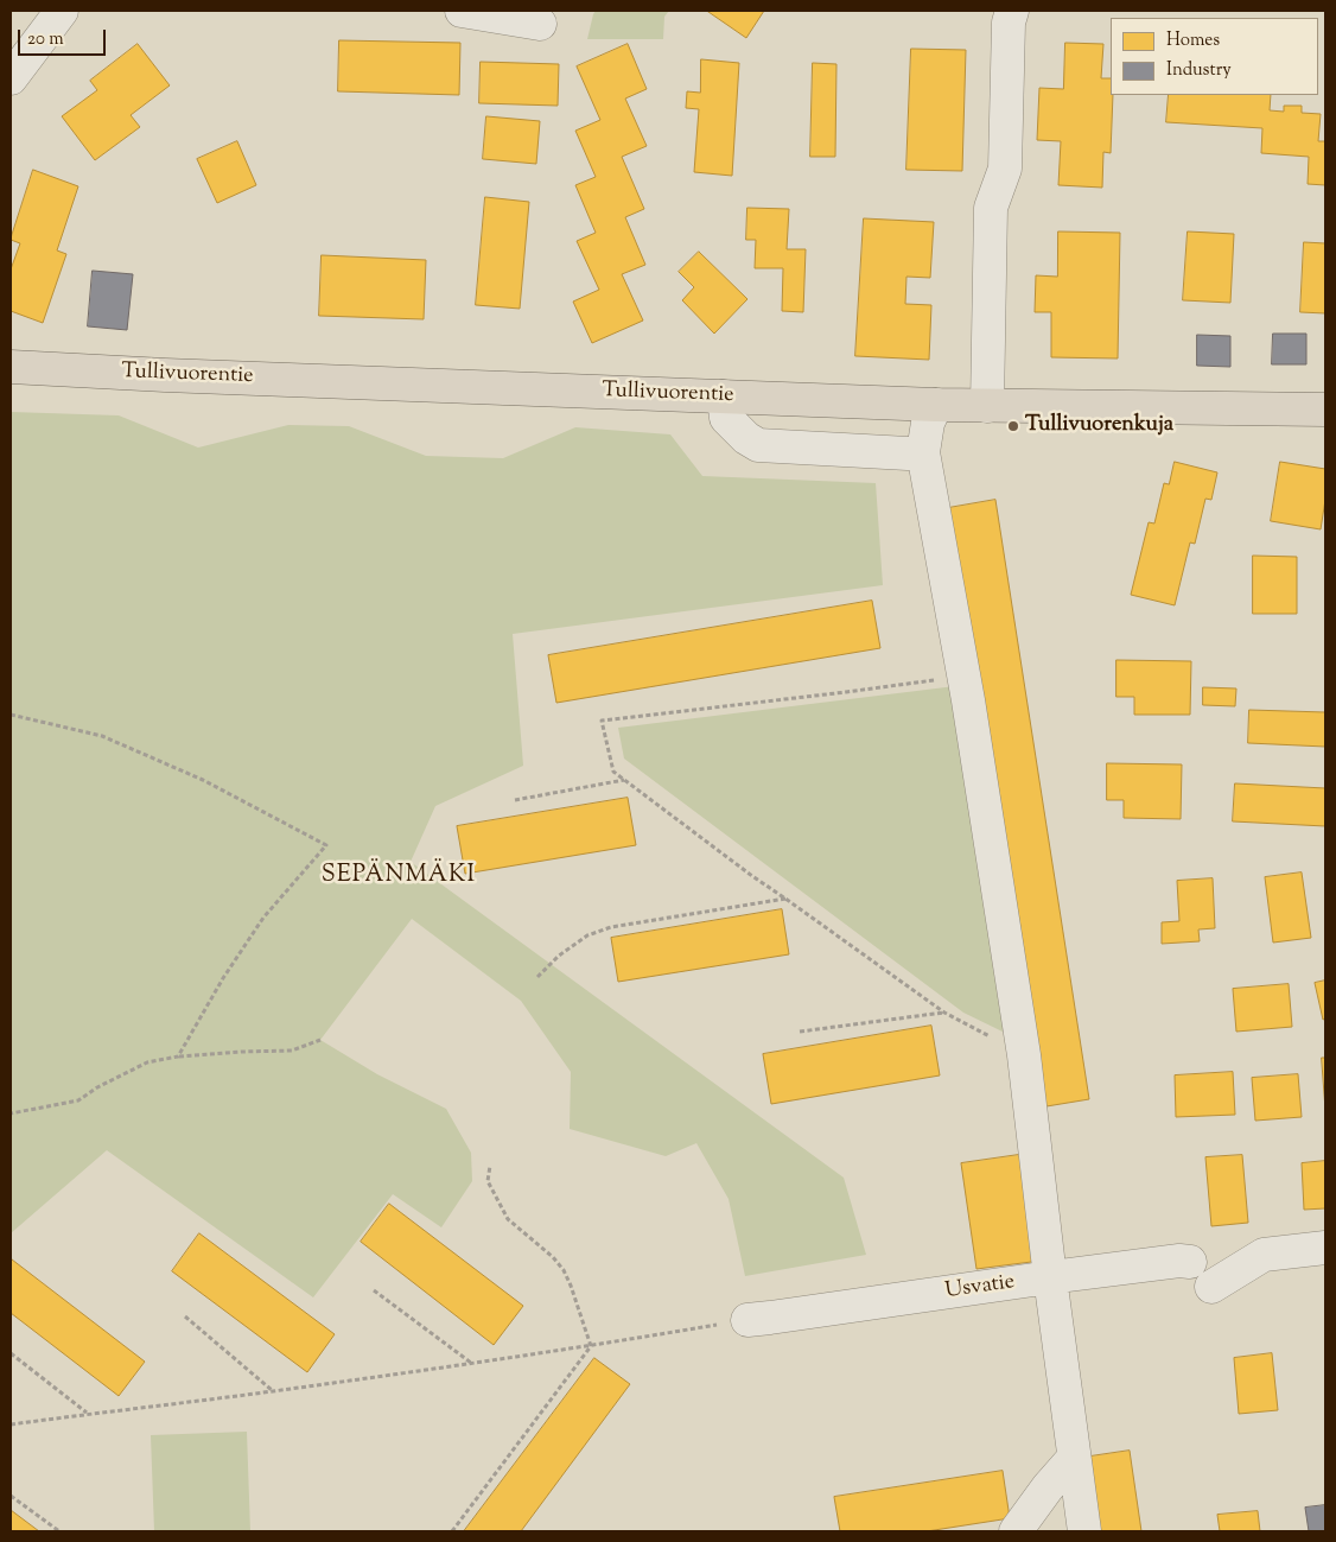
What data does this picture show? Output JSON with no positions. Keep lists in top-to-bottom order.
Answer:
{
  "streets": {
    "main road": ["Tullivuorentie"],
    "street": ["Usvatie"]
  },
  "districts": ["SEPÄNMÄKI"],
  "places": ["Tullivuorenkuja"],
  "legend": ["Homes", "Industry"],
  "scale_bar": "20 m"
}
